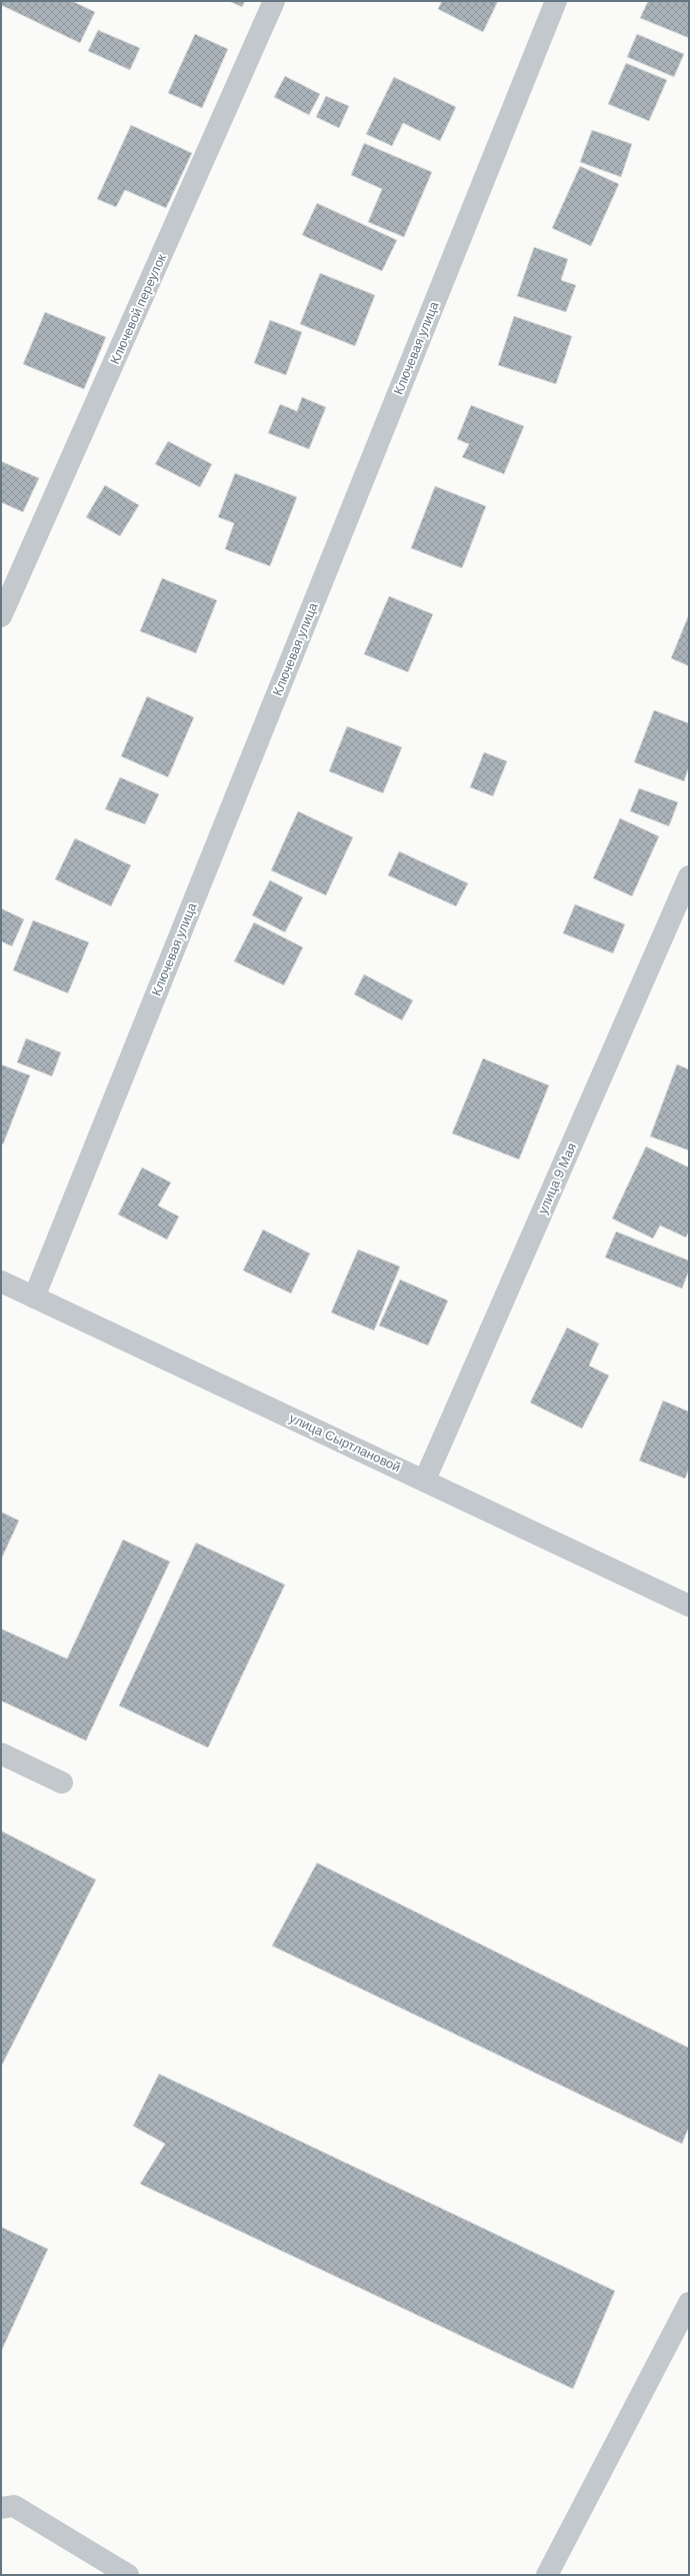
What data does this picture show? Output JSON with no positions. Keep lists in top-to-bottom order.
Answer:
{
  "streets": {
    "street": [
      "Ключевой переулок",
      "Ключевая улица",
      "улица 9 Мая",
      "улица Сыртлановой"
    ]
  },
  "crossings": [
    ["Ключевая улица", "улица Сыртлановой"],
    ["улица 9 Мая", "улица Сыртлановой"]
  ]
}
